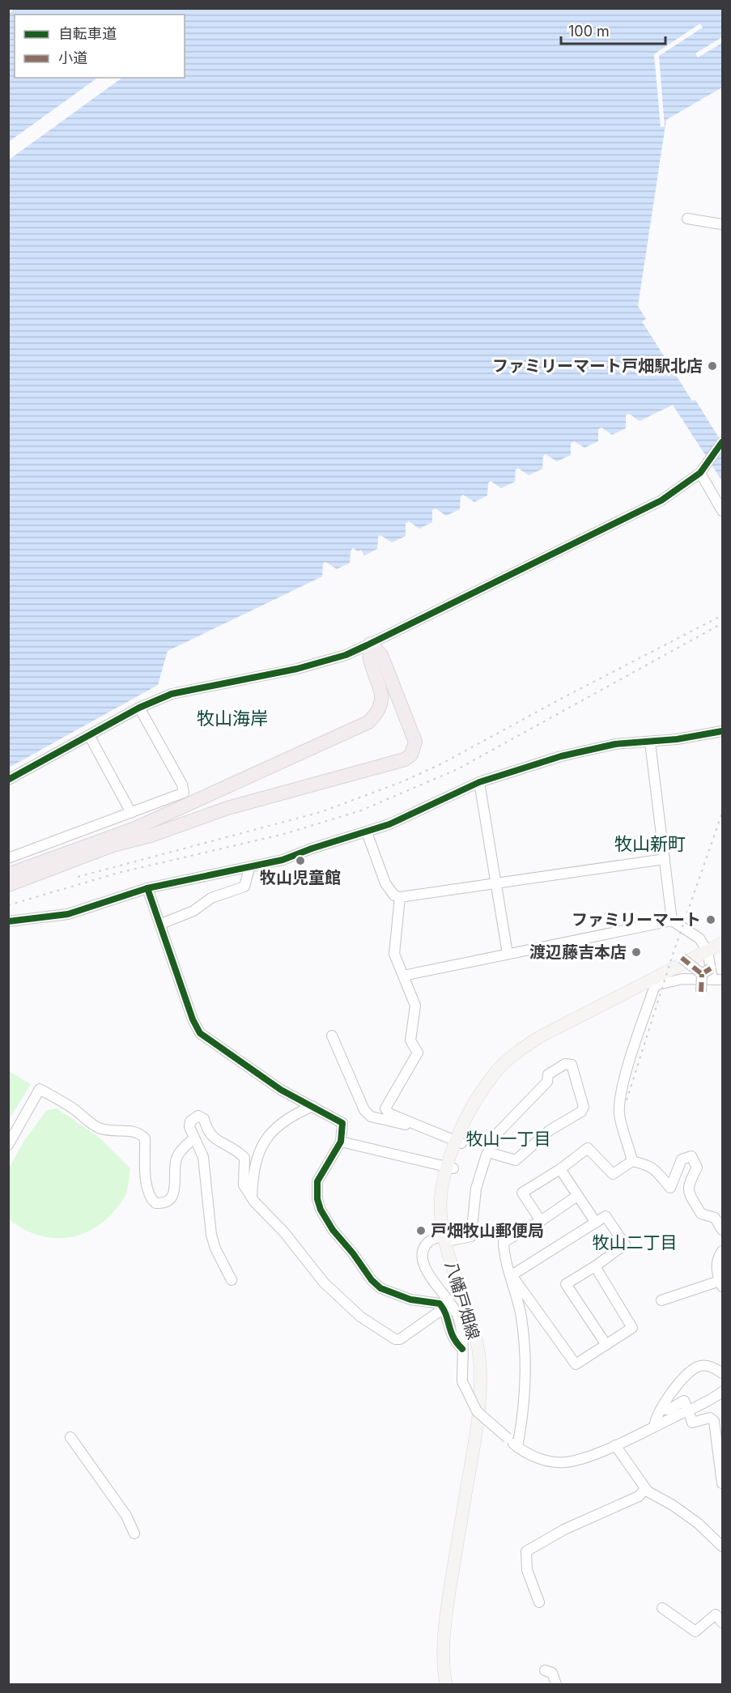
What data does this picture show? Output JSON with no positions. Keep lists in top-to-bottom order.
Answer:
{
  "streets": {
    "main road": ["八幡戸畑線"]
  },
  "districts": [
    "牧山海岸",
    "牧山新町",
    "牧山一丁目",
    "牧山二丁目"
  ],
  "places": [
    "ファミリーマート戸畑駅北店",
    "牧山児童館",
    "ファミリーマート",
    "渡辺藤吉本店",
    "戸畑牧山郵便局"
  ],
  "legend": ["自転車道", "小道"],
  "scale_bar": "100 m"
}
